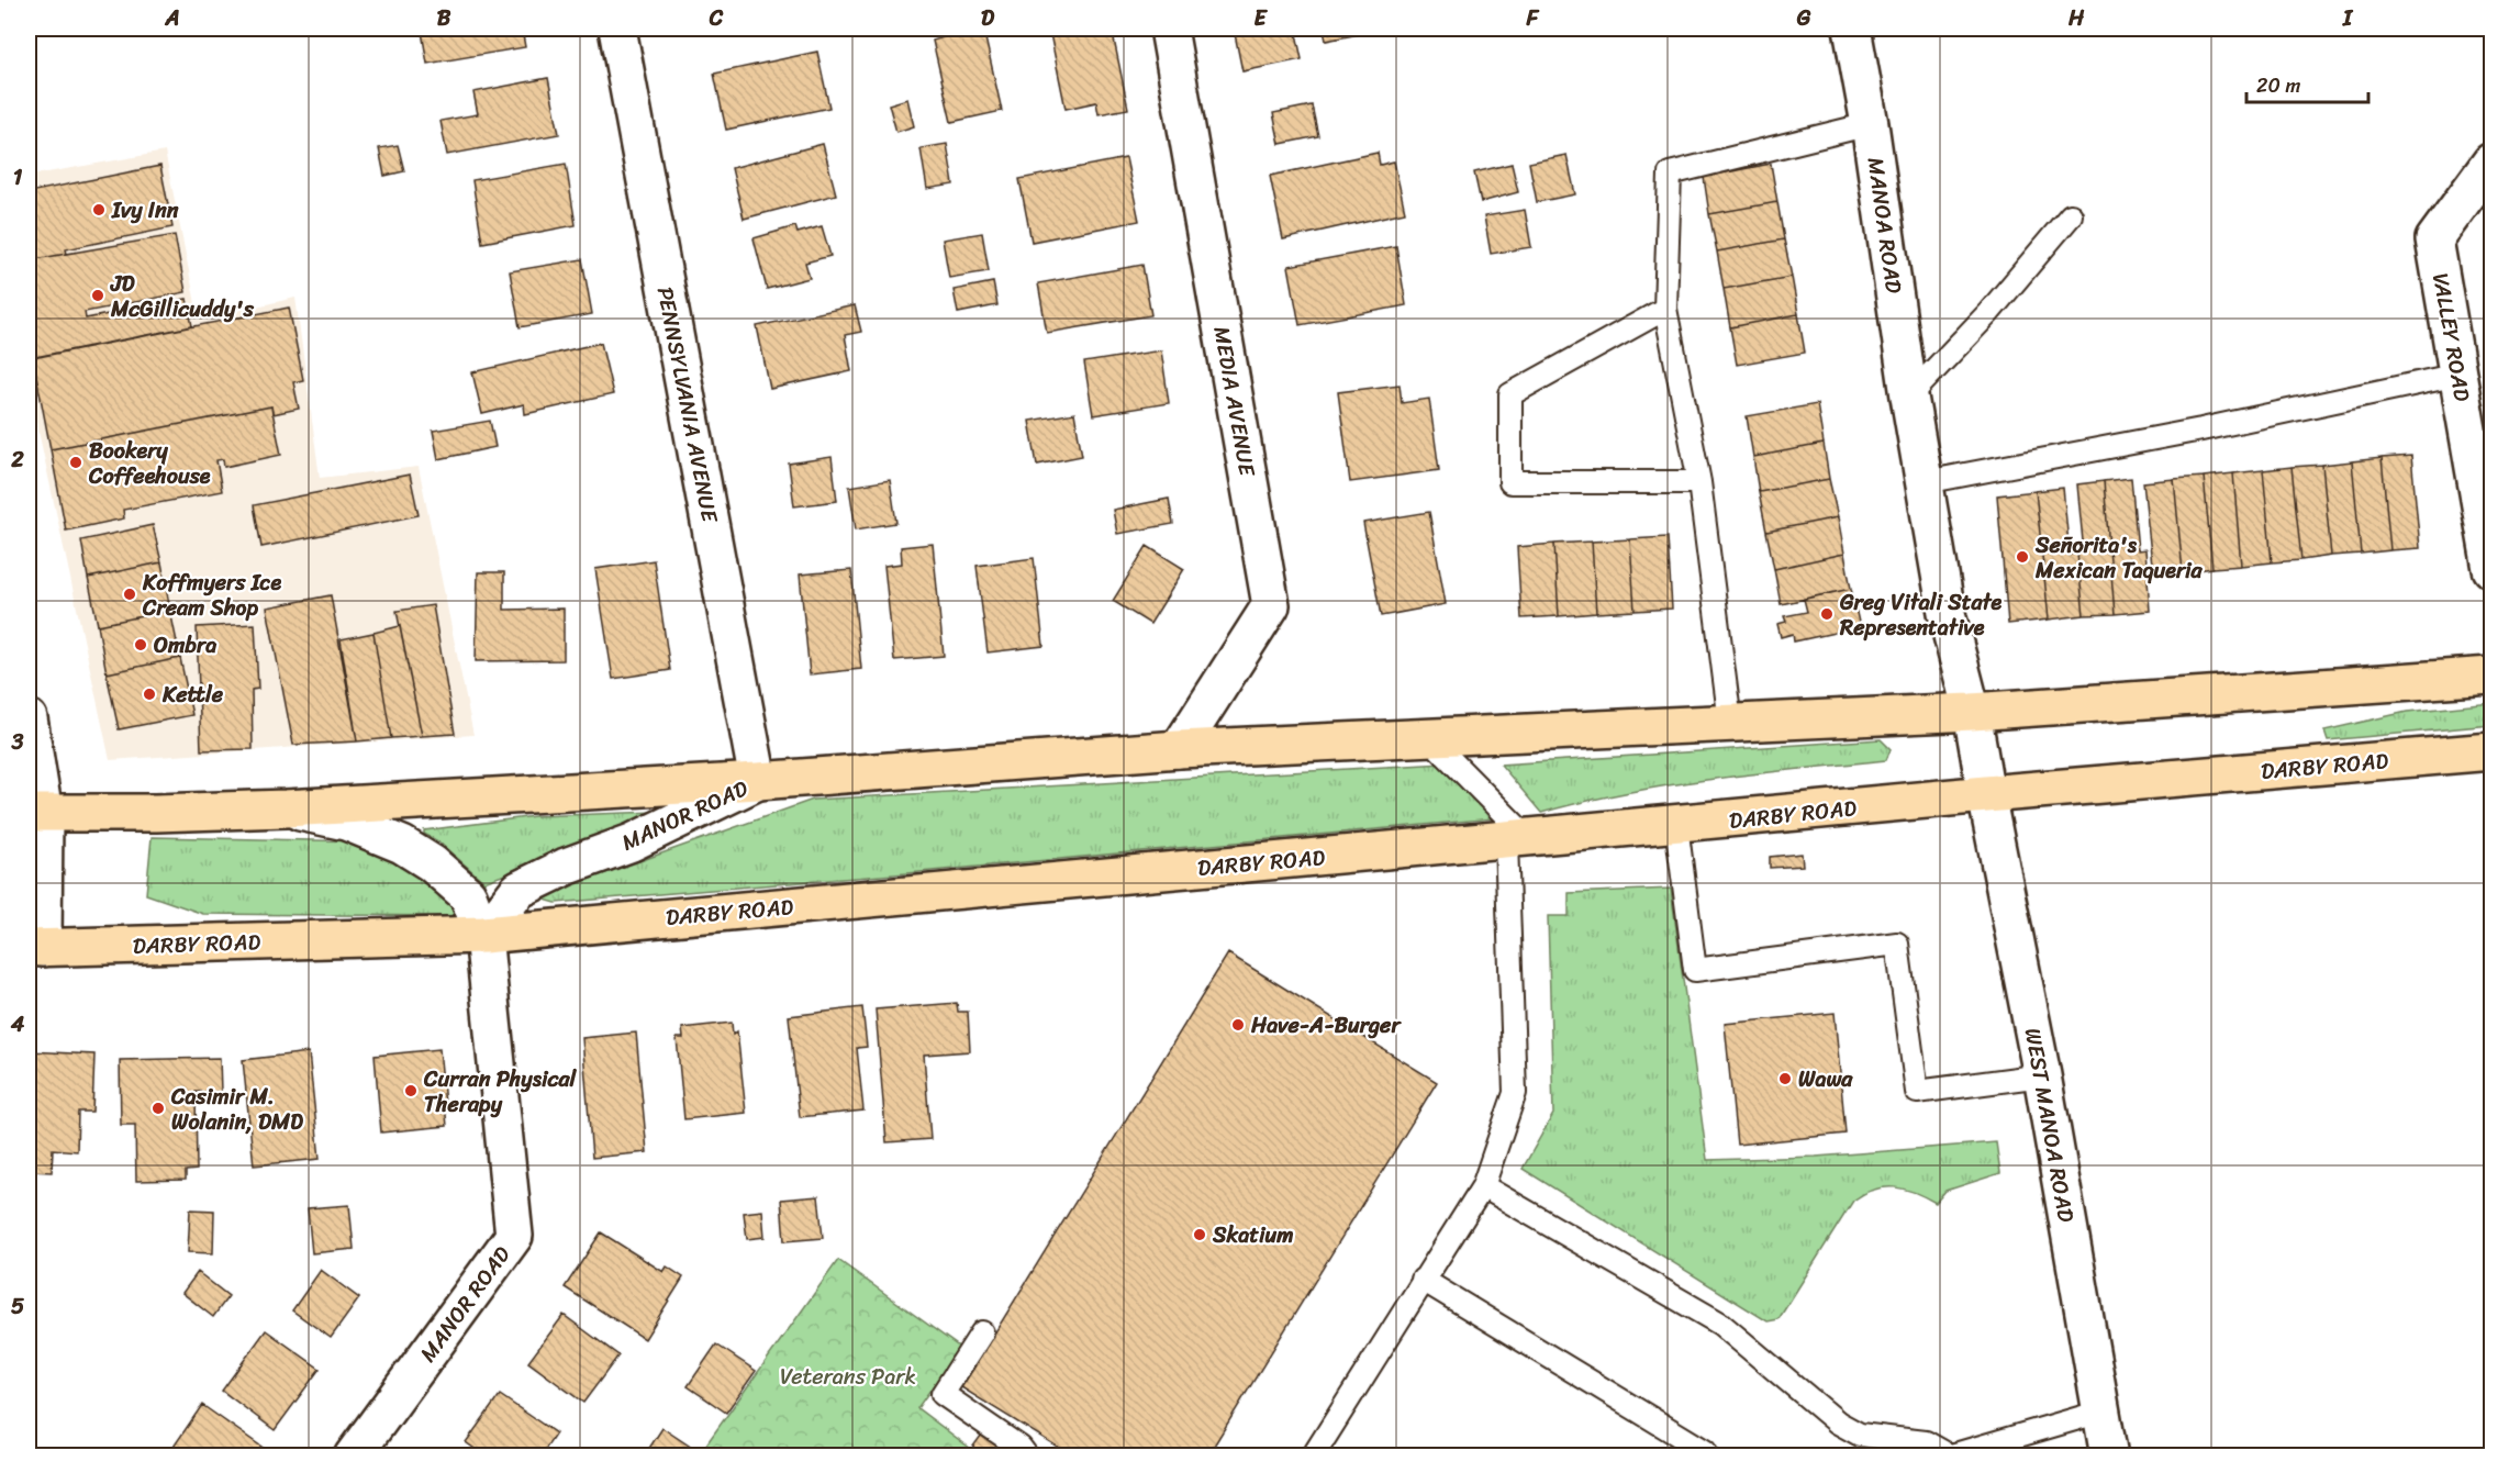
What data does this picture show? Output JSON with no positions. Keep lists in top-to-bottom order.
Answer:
{
  "streets": {
    "main road": ["DARBY ROAD"],
    "street": [
      "MANOA ROAD",
      "VALLEY ROAD",
      "MEDIA AVENUE",
      "PENNSYLVANIA AVENUE",
      "MANOR ROAD",
      "WEST MANOA ROAD"
    ]
  },
  "crossings": [
    ["MANOA ROAD", "WEST MANOA ROAD"],
    ["PENNSYLVANIA AVENUE", "MANOR ROAD"],
    ["DARBY ROAD", "MANOR ROAD"],
    ["DARBY ROAD", "WEST MANOA ROAD"]
  ],
  "parks": ["Veterans Park"],
  "places": [
    "Ivy Inn",
    "JD McGillicuddy's",
    "Bookery Coffeehouse",
    "Señorita's Mexican Taqueria",
    "Koffmyers Ice Cream Shop",
    "Greg Vitali State Representative",
    "Ombra",
    "Kettle",
    "Have-A-Burger",
    "Wawa",
    "Curran Physical Therapy",
    "Casimir M. Wolanin, DMD",
    "Skatium"
  ],
  "scale_bar": "20 m",
  "grid": {
    "columns": [
      "A",
      "B",
      "C",
      "D",
      "E",
      "F",
      "G",
      "H",
      "I"
    ],
    "rows": [
      "1",
      "2",
      "3",
      "4",
      "5"
    ]
  }
}
